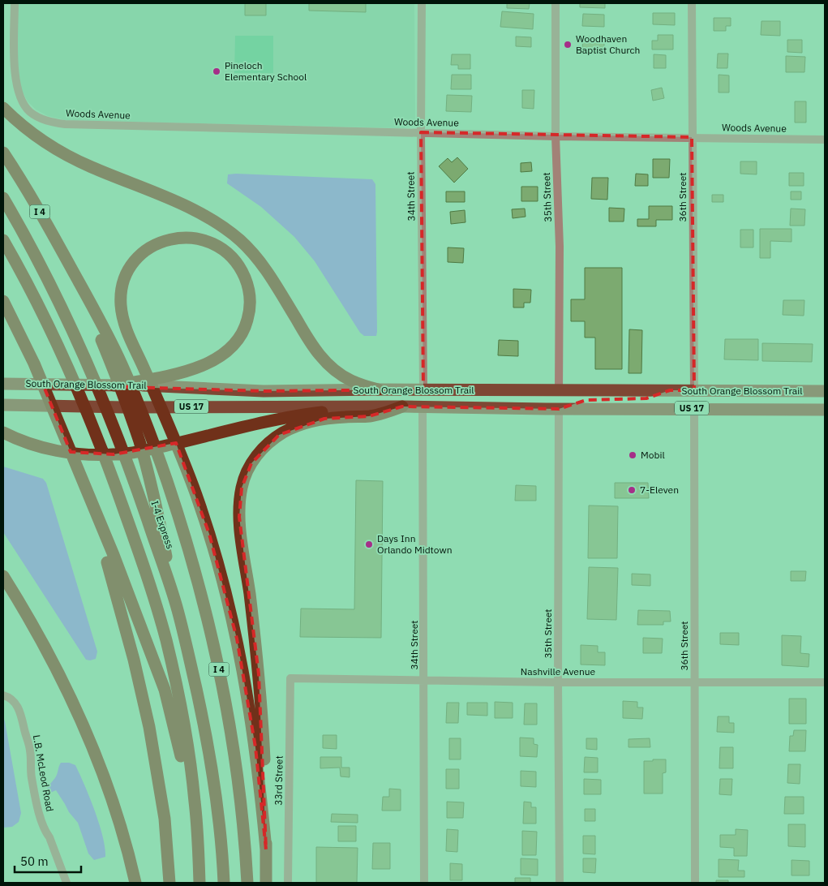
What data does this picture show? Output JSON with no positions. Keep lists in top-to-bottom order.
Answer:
{
  "streets": {
    "highway": ["I 4", "I-4 Express"],
    "main road": ["South Orange Blossom Trail", "US 17"],
    "street": [
      "Woods Avenue",
      "34th Street",
      "35th Street",
      "36th Street",
      "Nashville Avenue",
      "L.B. McLeod Road",
      "33rd Street"
    ]
  },
  "crossings": [
    ["Woods Avenue", "34th Street"],
    ["Woods Avenue", "35th Street"],
    ["Woods Avenue", "36th Street"],
    ["34th Street", "South Orange Blossom Trail"],
    ["34th Street", "Nashville Avenue"],
    ["35th Street", "South Orange Blossom Trail"],
    ["35th Street", "Nashville Avenue"],
    ["36th Street", "South Orange Blossom Trail"],
    ["36th Street", "Nashville Avenue"],
    ["I 4", "South Orange Blossom Trail"],
    ["Nashville Avenue", "33rd Street"]
  ],
  "places": [
    "Woodhaven Baptist Church",
    "Pineloch Elementary School",
    "Mobil",
    "7-Eleven",
    "Days Inn Orlando Midtown"
  ],
  "scale_bar": "50 m"
}
